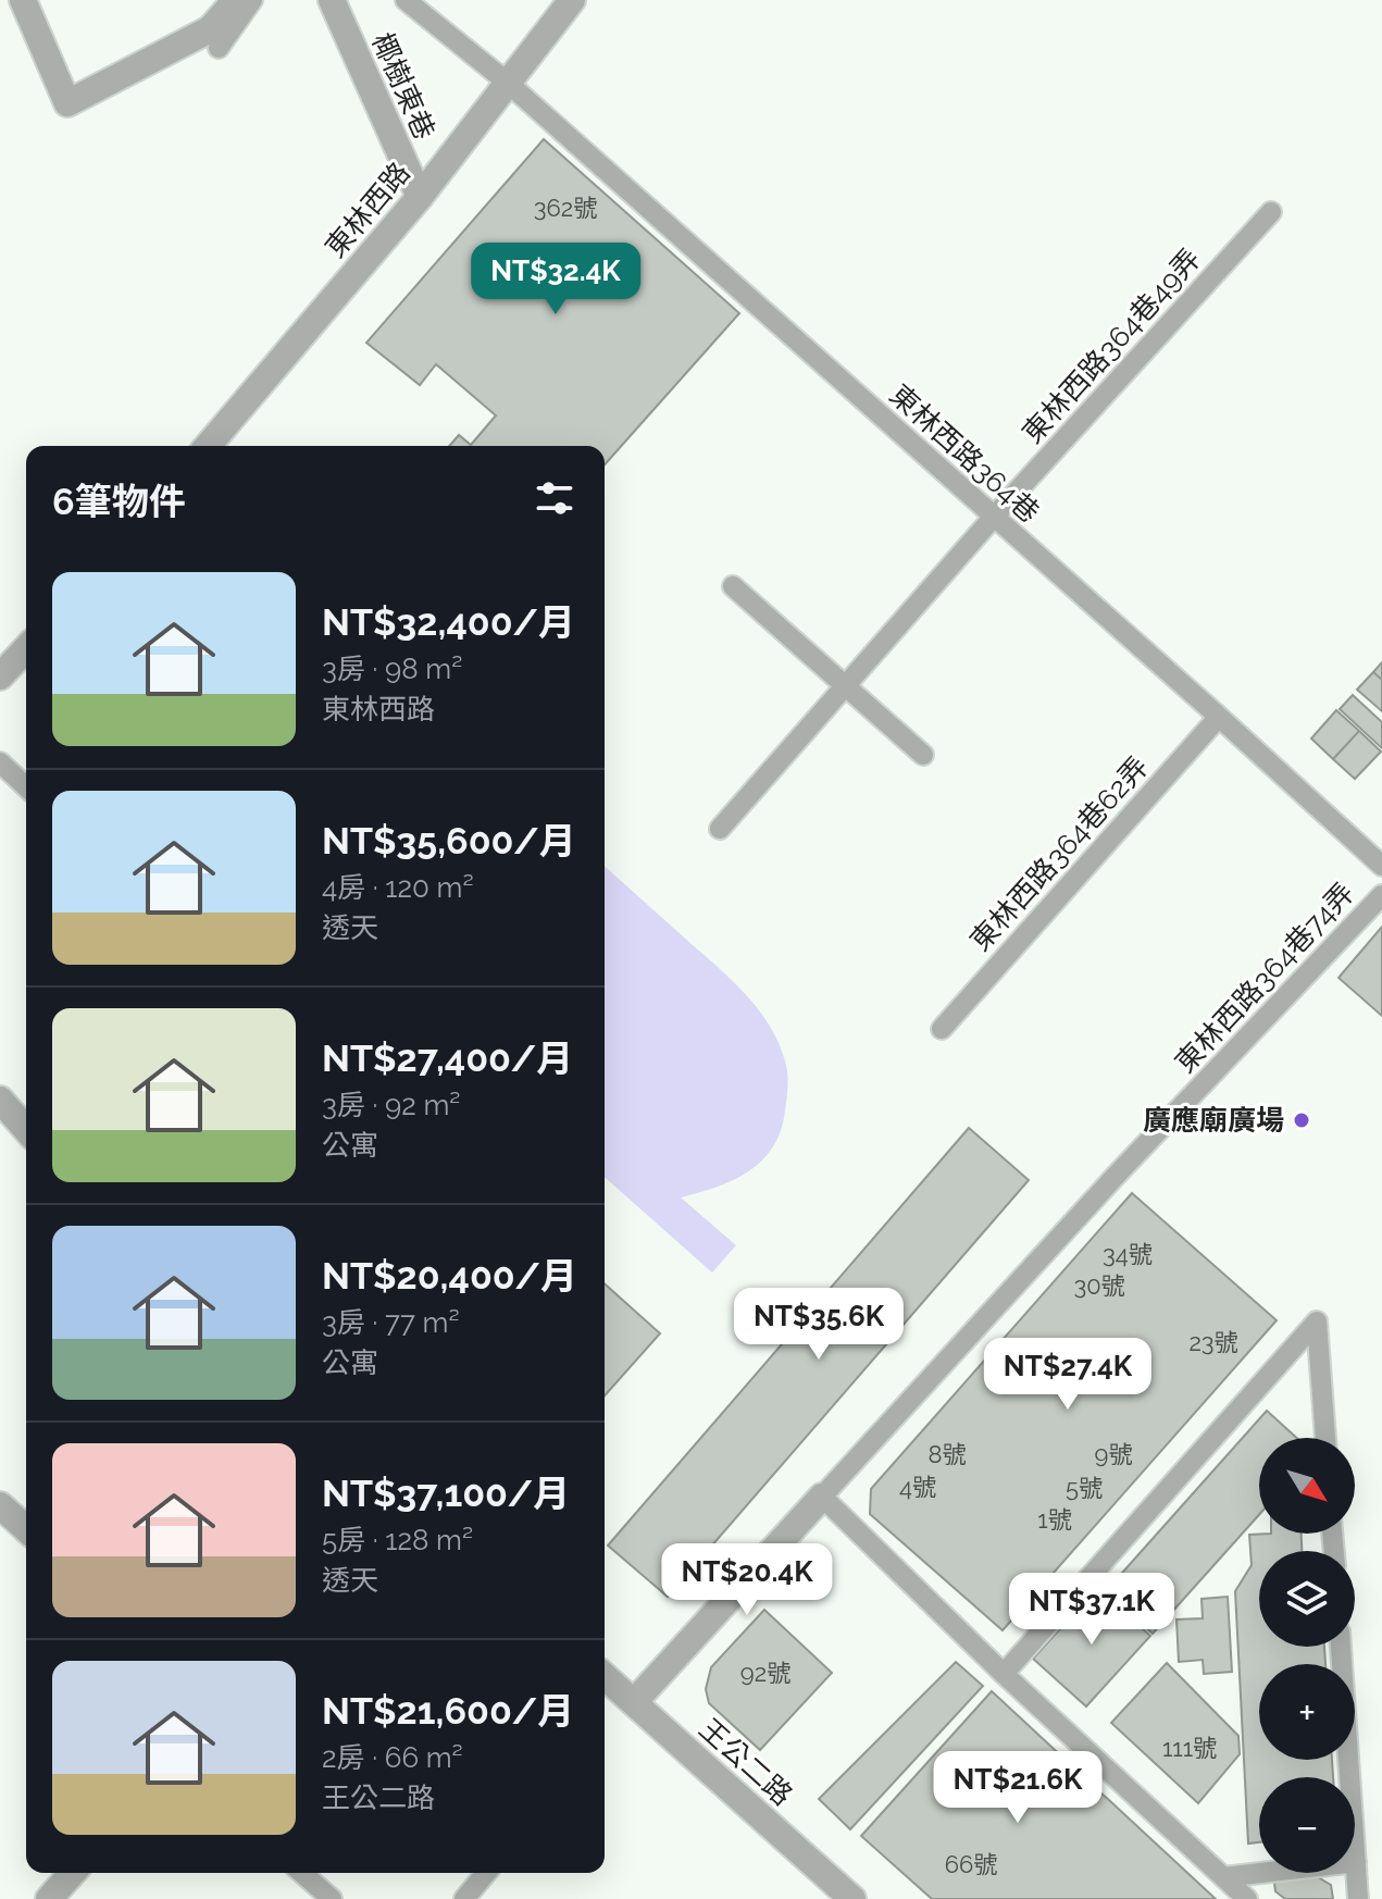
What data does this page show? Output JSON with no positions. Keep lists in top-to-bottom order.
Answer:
{
  "streets": {
    "street": ["椰樹東巷", "東林西路", "王公二路"],
    "lane": [
      "東林西路364巷49弄",
      "東林西路364巷",
      "東林西路364巷62弄",
      "東林西路364巷74弄"
    ]
  },
  "crossings": [
    ["椰樹東巷", "東林西路"],
    ["椰樹東巷", "東林西路364巷"],
    ["東林西路", "東林西路364巷"],
    ["東林西路364巷49弄", "東林西路364巷"],
    ["東林西路364巷", "東林西路364巷62弄"]
  ],
  "places": ["廣應廟廣場"],
  "house_numbers": [
    "362號",
    "34號",
    "30號",
    "23號",
    "8號",
    "9號",
    "4號",
    "5號",
    "1號",
    "92號",
    "111號",
    "66號"
  ],
  "north": "bottom right",
  "page": {
    "price": [
      "NT$32.4K",
      "NT$35.6K",
      "NT$27.4K",
      "NT$20.4K",
      "NT$37.1K",
      "NT$21.6K"
    ],
    "heading": "6筆物件",
    "list": [
      {
        "name": "NT$32,400/月",
        "note": "3房 · 98 m² · 東林西路"
      },
      {
        "name": "NT$35,600/月",
        "note": "4房 · 120 m² · 透天"
      },
      {
        "name": "NT$27,400/月",
        "note": "3房 · 92 m² · 公寓"
      },
      {
        "name": "NT$20,400/月",
        "note": "3房 · 77 m² · 公寓"
      },
      {
        "name": "NT$37,100/月",
        "note": "5房 · 128 m² · 透天"
      },
      {
        "name": "NT$21,600/月",
        "note": "2房 · 66 m² · 王公二路"
      }
    ],
    "map_buttons": ["+", "−"]
  }
}
